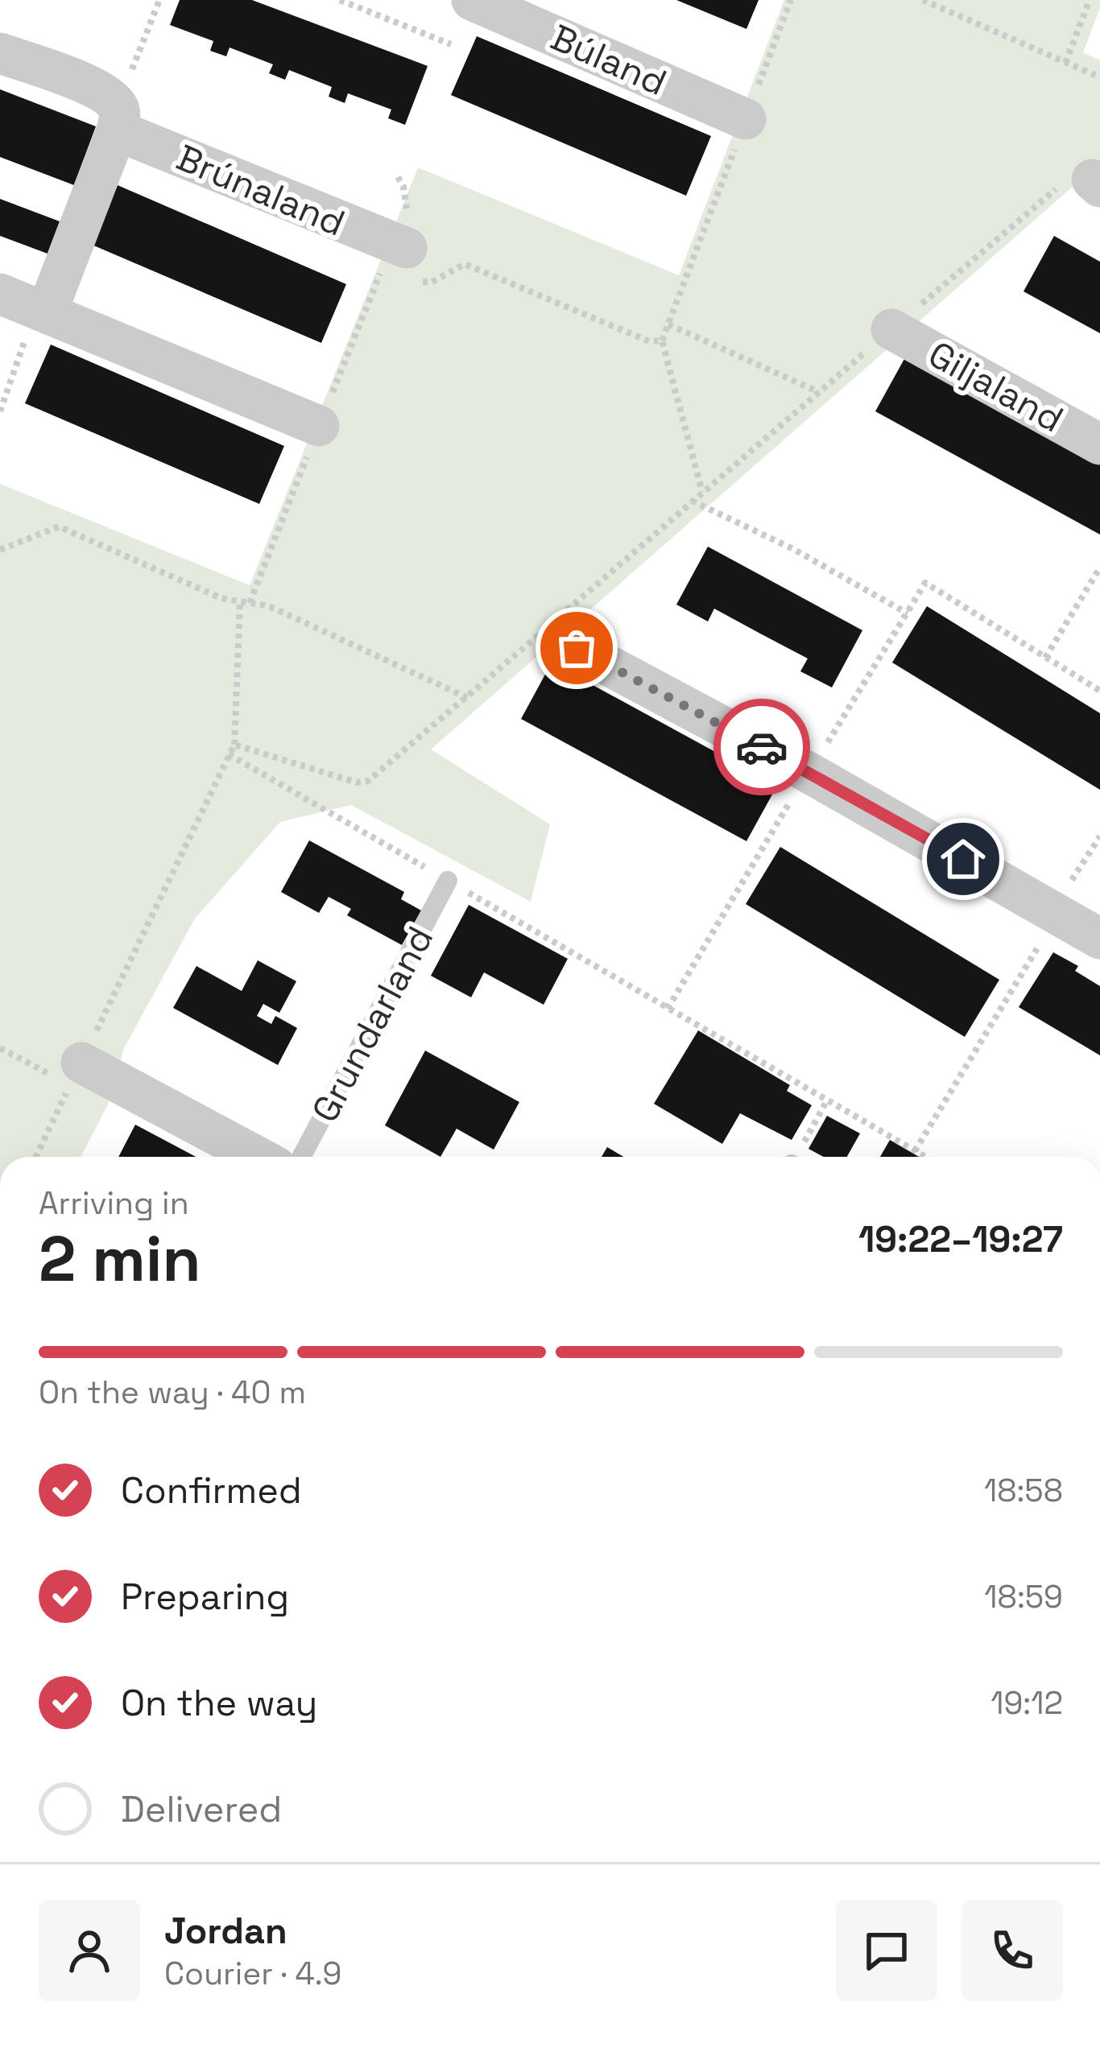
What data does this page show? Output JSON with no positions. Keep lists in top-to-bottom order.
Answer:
{
  "streets": {
    "street": ["Búland", "Brúnaland", "Giljaland"],
    "lane": ["Grundarland"]
  },
  "page": {
    "heading": ["2 min", "Arriving in", "19:22–19:27"],
    "panel": ["Jordan", "Courier · 4.9"],
    "bar": "On the way · 40 m",
    "list": [
      ["Confirmed", "18:58"],
      ["Preparing", "18:59"],
      ["On the way", "19:12"],
      "Delivered"
    ]
  }
}
